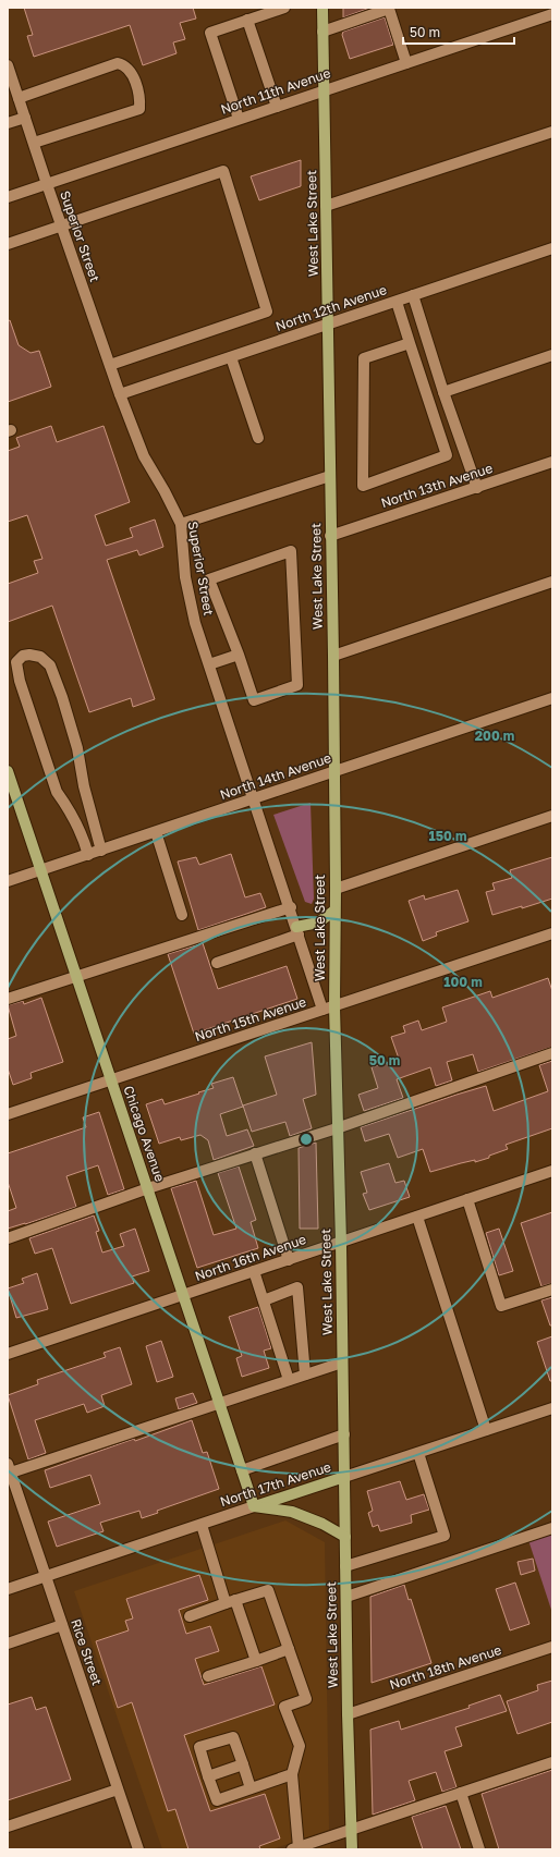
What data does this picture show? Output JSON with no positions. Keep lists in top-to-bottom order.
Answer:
{
  "streets": {
    "main road": ["West Lake Street", "Chicago Avenue", "North 17th Avenue"],
    "street": [
      "North 11th Avenue",
      "Superior Street",
      "North 12th Avenue",
      "North 13th Avenue",
      "North 14th Avenue",
      "North 15th Avenue",
      "North 16th Avenue",
      "Rice Street",
      "North 18th Avenue"
    ]
  },
  "crossings": [
    ["North 11th Avenue", "West Lake Street"],
    ["North 11th Avenue", "Superior Street"],
    ["West Lake Street", "North 12th Avenue"],
    ["West Lake Street", "North 13th Avenue"],
    ["West Lake Street", "North 14th Avenue"],
    ["West Lake Street", "North 15th Avenue"],
    ["West Lake Street", "North 16th Avenue"],
    ["West Lake Street", "North 17th Avenue"],
    ["West Lake Street", "North 18th Avenue"],
    ["Superior Street", "North 12th Avenue"],
    ["Superior Street", "North 14th Avenue"],
    ["Superior Street", "North 15th Avenue"],
    ["North 14th Avenue", "Chicago Avenue"],
    ["North 15th Avenue", "Chicago Avenue"],
    ["Chicago Avenue", "North 16th Avenue"],
    ["Chicago Avenue", "North 17th Avenue"],
    ["North 17th Avenue", "Rice Street"]
  ],
  "scale_bar": "50 m",
  "rings": [
    "200 m",
    "150 m",
    "100 m",
    "50 m"
  ]
}
